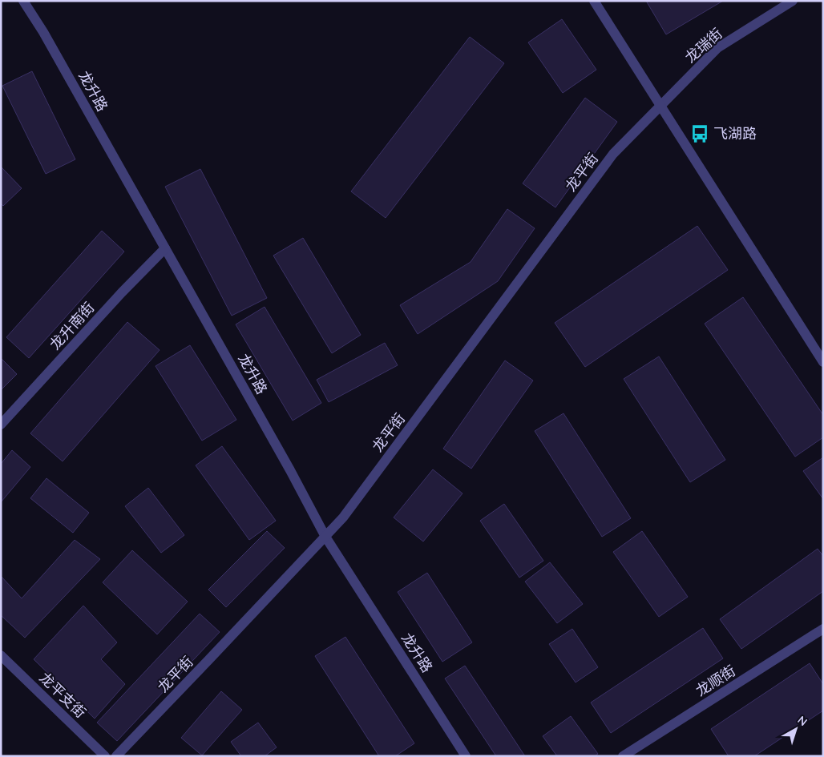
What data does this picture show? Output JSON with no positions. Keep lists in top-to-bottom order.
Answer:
{
  "streets": {
    "street": [
      "龙瑞街",
      "龙升路",
      "龙平街",
      "龙升南街",
      "龙顺街",
      "龙平支街"
    ]
  },
  "crossings": [
    ["龙瑞街", "龙平街"],
    ["龙升路", "龙平街"],
    ["龙升路", "龙升南街"]
  ],
  "places": {
    "bus stop": ["飞湖路"]
  },
  "north": "top right"
}
